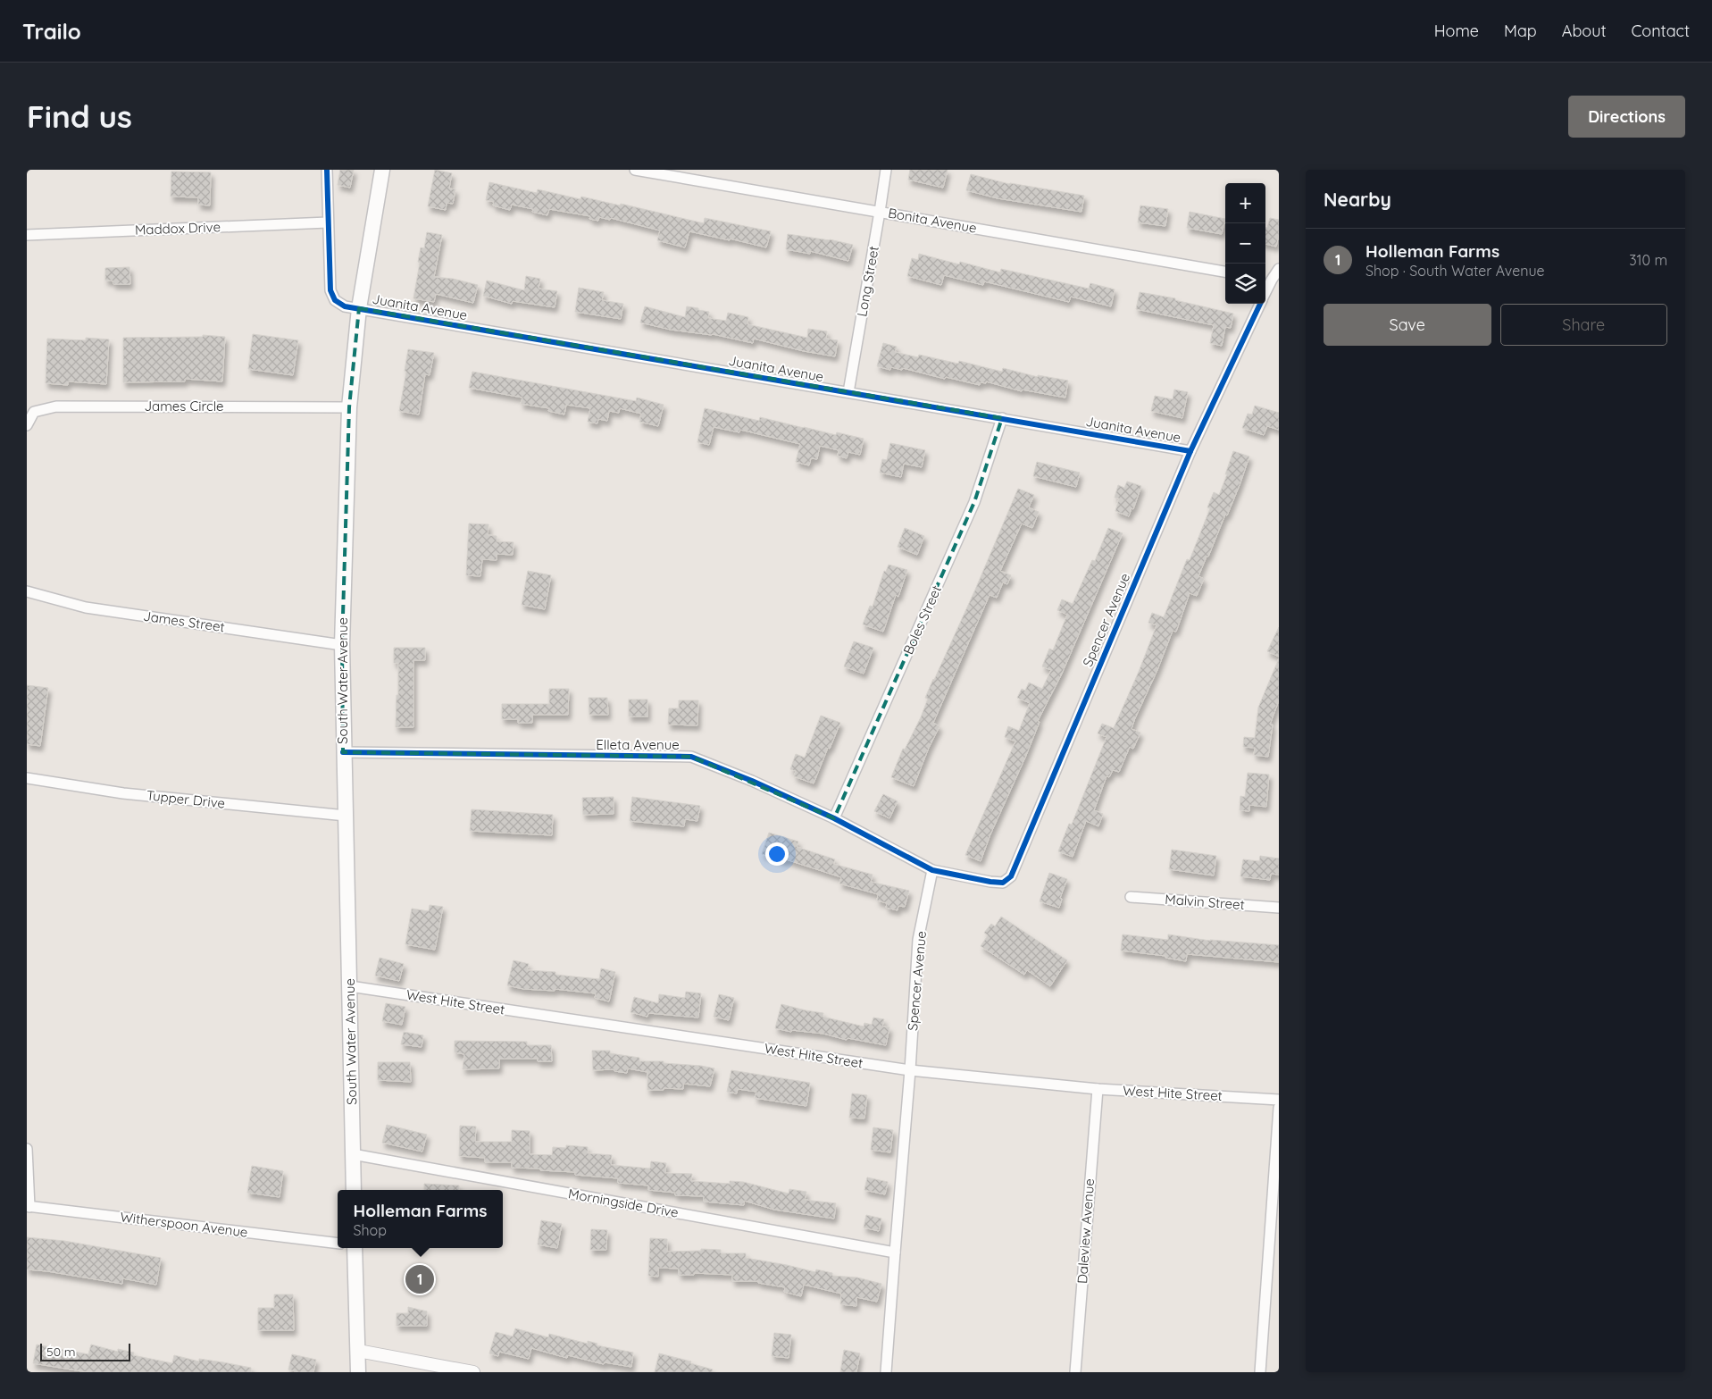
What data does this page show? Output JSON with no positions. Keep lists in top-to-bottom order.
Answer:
{
  "streets": {
    "main road": ["South Water Avenue"],
    "street": [
      "Bonita Avenue",
      "Maddox Drive",
      "Long Street",
      "Juanita Avenue",
      "James Circle",
      "Boles Street",
      "Spencer Avenue",
      "James Street",
      "Elleta Avenue",
      "Tupper Drive",
      "Malvin Street",
      "West Hite Street",
      "Morningside Drive",
      "Witherspoon Avenue",
      "Daleview Avenue"
    ]
  },
  "crossings": [
    ["Bonita Avenue", "Long Street"],
    ["Maddox Drive", "Juanita Avenue"],
    ["Long Street", "Juanita Avenue"],
    ["Juanita Avenue", "Boles Street"],
    ["Juanita Avenue", "Spencer Avenue"],
    ["Juanita Avenue", "South Water Avenue"],
    ["James Circle", "South Water Avenue"],
    ["Boles Street", "Elleta Avenue"],
    ["Spencer Avenue", "Elleta Avenue"],
    ["Spencer Avenue", "West Hite Street"],
    ["Spencer Avenue", "Morningside Drive"],
    ["James Street", "South Water Avenue"],
    ["South Water Avenue", "Elleta Avenue"],
    ["South Water Avenue", "Tupper Drive"],
    ["South Water Avenue", "West Hite Street"],
    ["South Water Avenue", "Morningside Drive"],
    ["West Hite Street", "Daleview Avenue"]
  ],
  "scale_bar": "50 m",
  "page": {
    "header": "Trailo",
    "nav": [
      "Home",
      "Map",
      "About",
      "Contact"
    ],
    "buttons": [
      "Directions",
      ["Save", "Share"]
    ],
    "title": "Find us",
    "heading": "Nearby",
    "map_buttons": ["+", "−"],
    "list": [
      {
        "mark": "1",
        "name": "Holleman Farms",
        "note": "Shop · South Water Avenue",
        "value": "310 m"
      }
    ],
    "popup": ["Holleman Farms", "Shop"],
    "pins": "1",
    "scale": "50 m"
  }
}
